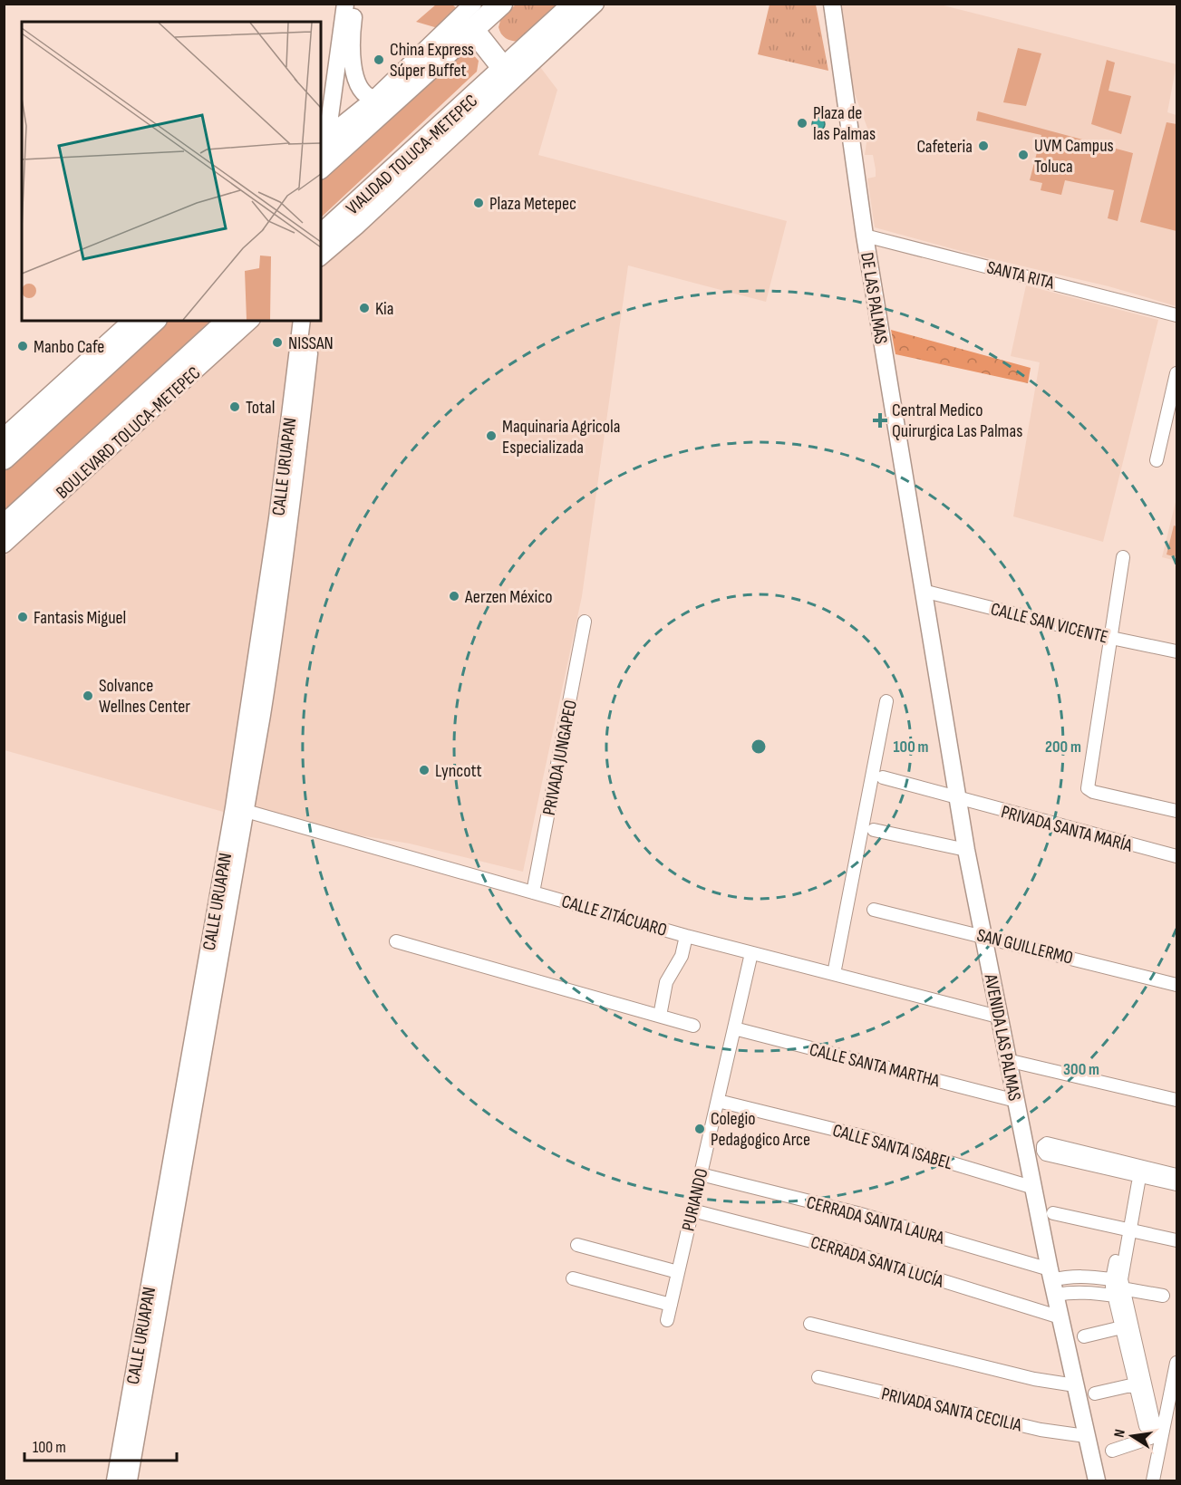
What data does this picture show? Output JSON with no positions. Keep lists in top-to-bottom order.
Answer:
{
  "streets": {
    "highway": ["VIALIDAD TOLUCA-METEPEC"],
    "main road": [
      "DE LAS PALMAS",
      "BOULEVARD TOLUCA-METEPEC",
      "CALLE URUAPAN",
      "AVENIDA LAS PALMAS"
    ],
    "street": [
      "SANTA RITA",
      "CALLE SAN VICENTE",
      "PRIVADA JUNGAPEO",
      "PRIVADA SANTA MARÍA",
      "CALLE ZITÁCUARO",
      "SAN GUILLERMO",
      "CALLE SANTA MARTHA",
      "CALLE SANTA ISABEL",
      "PURIANDO",
      "CERRADA SANTA LAURA",
      "CERRADA SANTA LUCÍA",
      "PRIVADA SANTA CECILIA"
    ]
  },
  "crossings": [
    ["SANTA RITA", "DE LAS PALMAS"],
    ["DE LAS PALMAS", "CALLE SAN VICENTE"],
    ["DE LAS PALMAS", "AVENIDA LAS PALMAS"],
    ["CALLE URUAPAN", "CALLE ZITÁCUARO"],
    ["CALLE SAN VICENTE", "AVENIDA LAS PALMAS"],
    ["PRIVADA JUNGAPEO", "CALLE ZITÁCUARO"],
    ["PRIVADA SANTA MARÍA", "AVENIDA LAS PALMAS"],
    ["CALLE ZITÁCUARO", "AVENIDA LAS PALMAS"],
    ["CALLE ZITÁCUARO", "PURIANDO"],
    ["SAN GUILLERMO", "AVENIDA LAS PALMAS"],
    ["AVENIDA LAS PALMAS", "CALLE SANTA MARTHA"],
    ["AVENIDA LAS PALMAS", "CALLE SANTA ISABEL"],
    ["AVENIDA LAS PALMAS", "CERRADA SANTA LAURA"],
    ["AVENIDA LAS PALMAS", "CERRADA SANTA LUCÍA"],
    ["AVENIDA LAS PALMAS", "PRIVADA SANTA CECILIA"],
    ["CALLE SANTA MARTHA", "PURIANDO"],
    ["CALLE SANTA ISABEL", "PURIANDO"],
    ["PURIANDO", "CERRADA SANTA LAURA"],
    ["PURIANDO", "CERRADA SANTA LUCÍA"]
  ],
  "places": {
    "other": [
      "China Express Súper Buffet",
      "Plaza de las Palmas",
      "Cafeteria",
      "UVM Campus Toluca",
      "Plaza Metepec",
      "Kia",
      "NISSAN",
      "Manbo Cafe",
      "Total",
      "Maquinaria Agricola Especializada",
      "Aerzen México",
      "Fantasis Miguel",
      "Solvance Wellnes Center",
      "Lyncott",
      "Colegio Pedagogico Arce"
    ],
    "health": ["Central Medico Quirurgica Las Palmas"]
  },
  "scale_bar": "100 m",
  "north": "left",
  "rings": ["100 m", "200 m", "300 m"]
}
